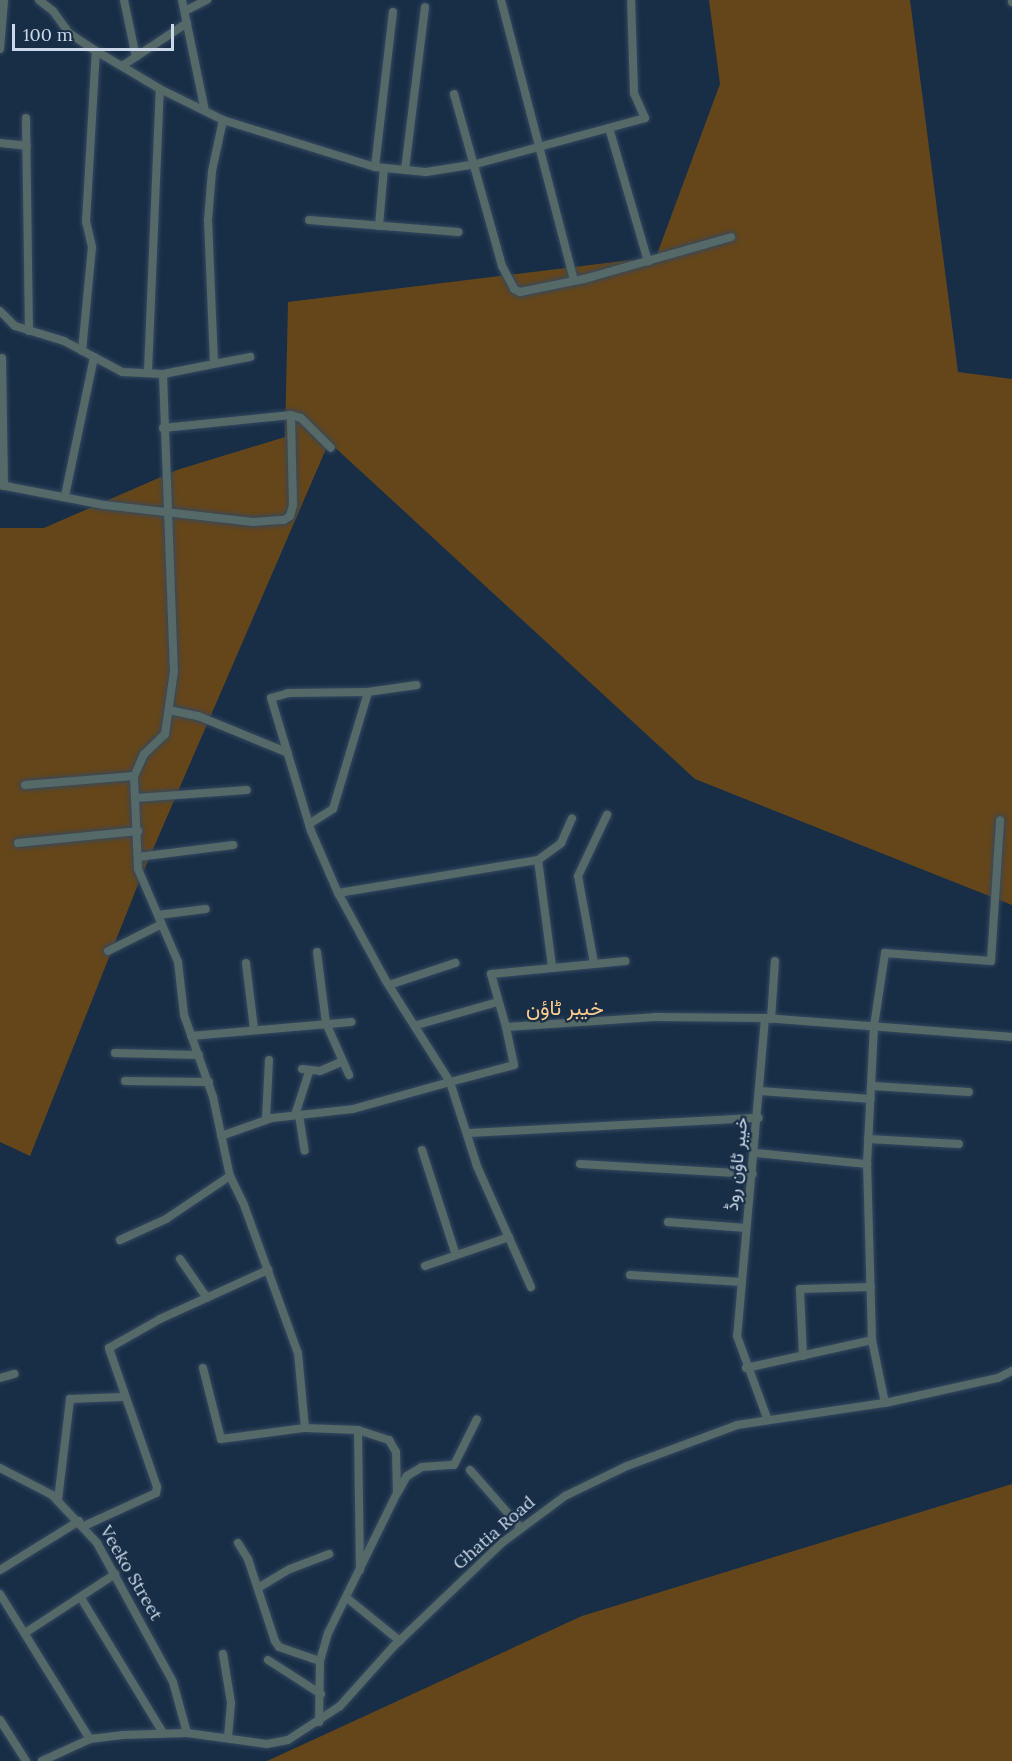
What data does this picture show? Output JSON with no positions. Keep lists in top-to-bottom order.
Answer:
{
  "streets": {
    "street": ["خیبر ٹاؤن روڈ", "Ghatia Road", "Veeko Street"]
  },
  "crossings": [
    ["خیبر ٹاؤن روڈ", "Ghatia Road"],
    ["Ghatia Road", "Veeko Street"]
  ],
  "districts": ["خیبر ٹاؤن"],
  "scale_bar": "100 m"
}
